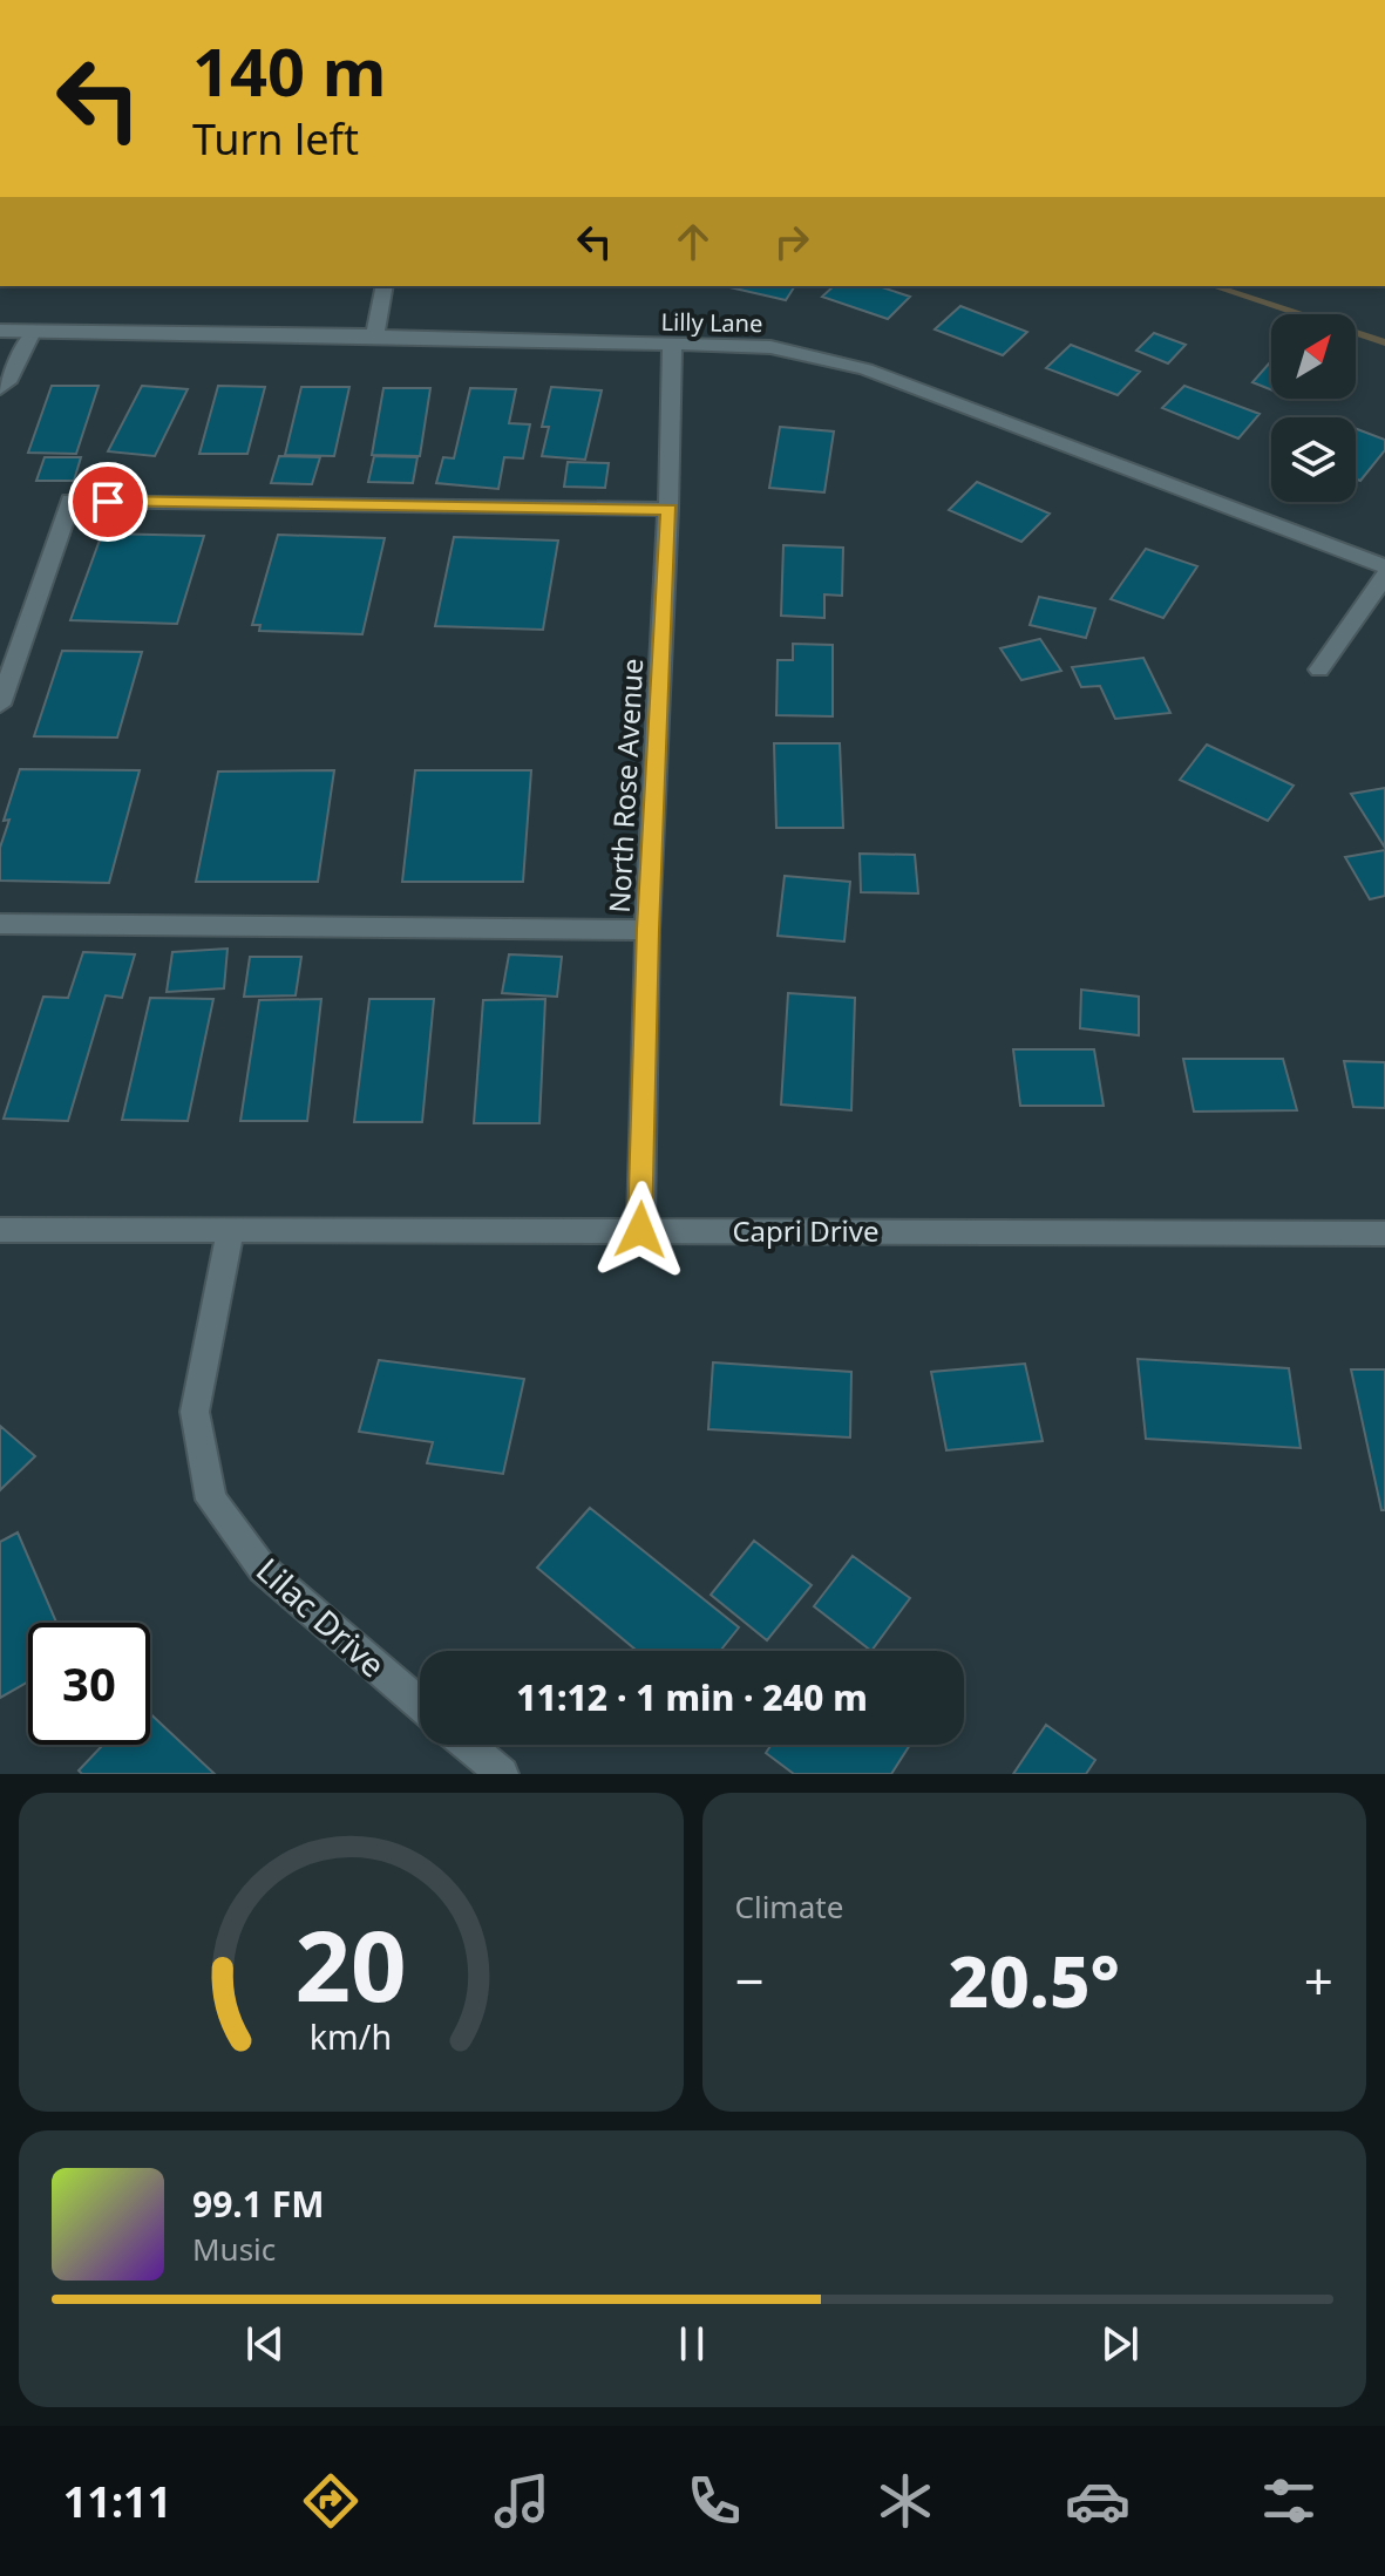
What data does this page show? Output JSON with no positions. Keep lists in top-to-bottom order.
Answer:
{
  "streets": {
    "street": [
      "Lilly Lane",
      "North Rose Avenue",
      "Capri Drive",
      "Lilac Drive"
    ]
  },
  "crossings": [
    ["Lilly Lane", "North Rose Avenue"],
    ["North Rose Avenue", "Capri Drive"],
    ["Capri Drive", "Lilac Drive"]
  ],
  "north": "top right",
  "page": {
    "turn": ["140 m", "Turn left"],
    "limit": "30",
    "trip": "11:12 · 1 min · 240 m",
    "tile": "Climate",
    "heat": ["−", "20.5°", "+"],
    "song": ["99.1 FM", "Music"],
    "tabs": "11:11",
    "gauge": ["20", "km/h"]
  }
}
